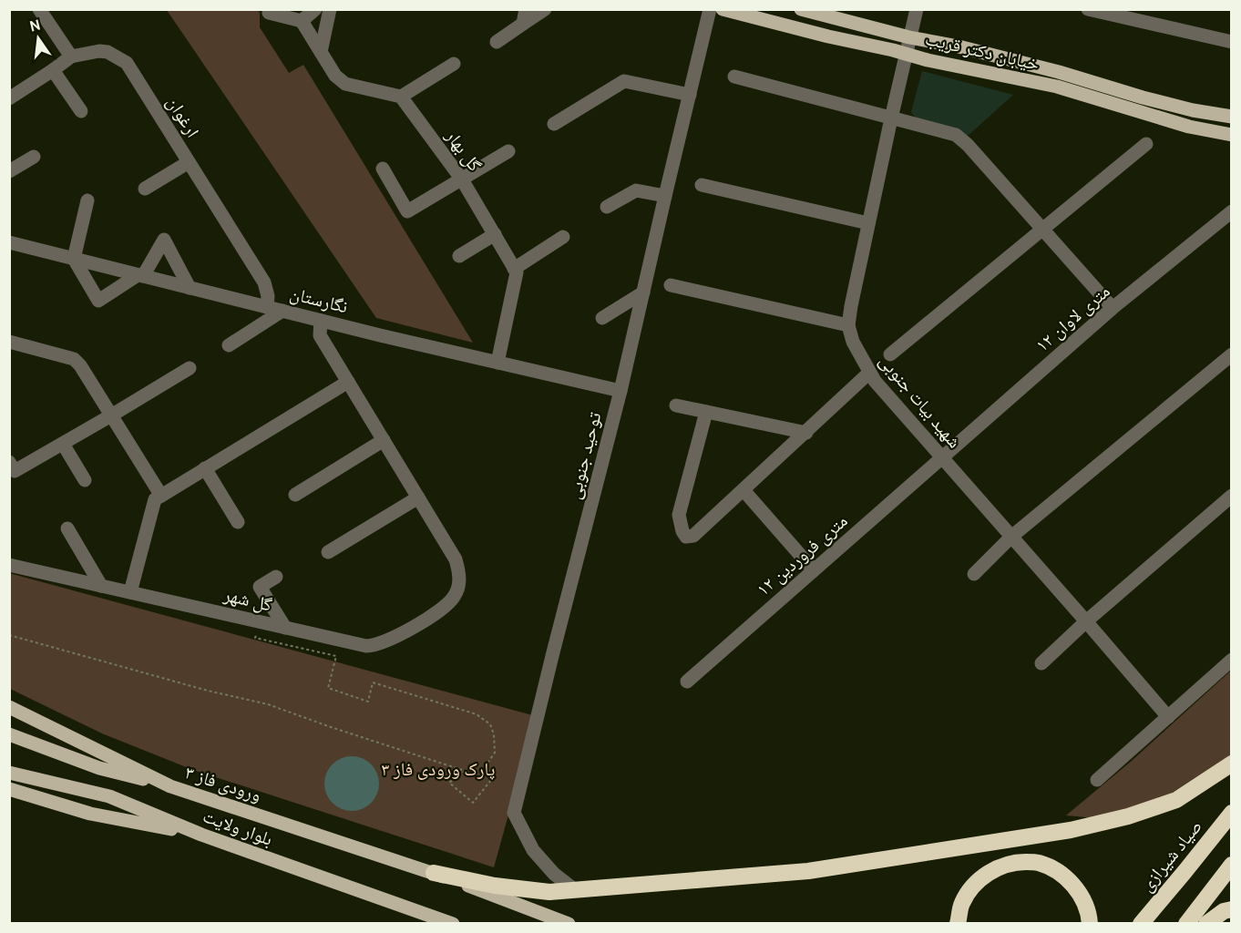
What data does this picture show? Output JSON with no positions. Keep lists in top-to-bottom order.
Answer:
{
  "streets": {
    "highway": ["صیاد شیرازی"],
    "main road": ["خیابان دکتر قریب", "ورودی فاز ۳", "بلوار ولایت"],
    "street": [
      "ارغوان",
      "گل بهار",
      "نگارستان",
      "۱۲ متری لاوان",
      "شهید بیات جنوبی",
      "توحید جنوبی",
      "۱۲ متری فروردین",
      "گل شهر"
    ]
  },
  "crossings": [
    ["خیابان دکتر قریب", "شهید بیات جنوبی"],
    ["ارغوان", "نگارستان"],
    ["نگارستان", "توحید جنوبی"],
    ["۱۲ متری لاوان", "شهید بیات جنوبی"],
    ["۱۲ متری لاوان", "۱۲ متری فروردین"],
    ["شهید بیات جنوبی", "۱۲ متری فروردین"]
  ],
  "parks": ["پارک ورودی فاز ۳"],
  "north": "top"
}
